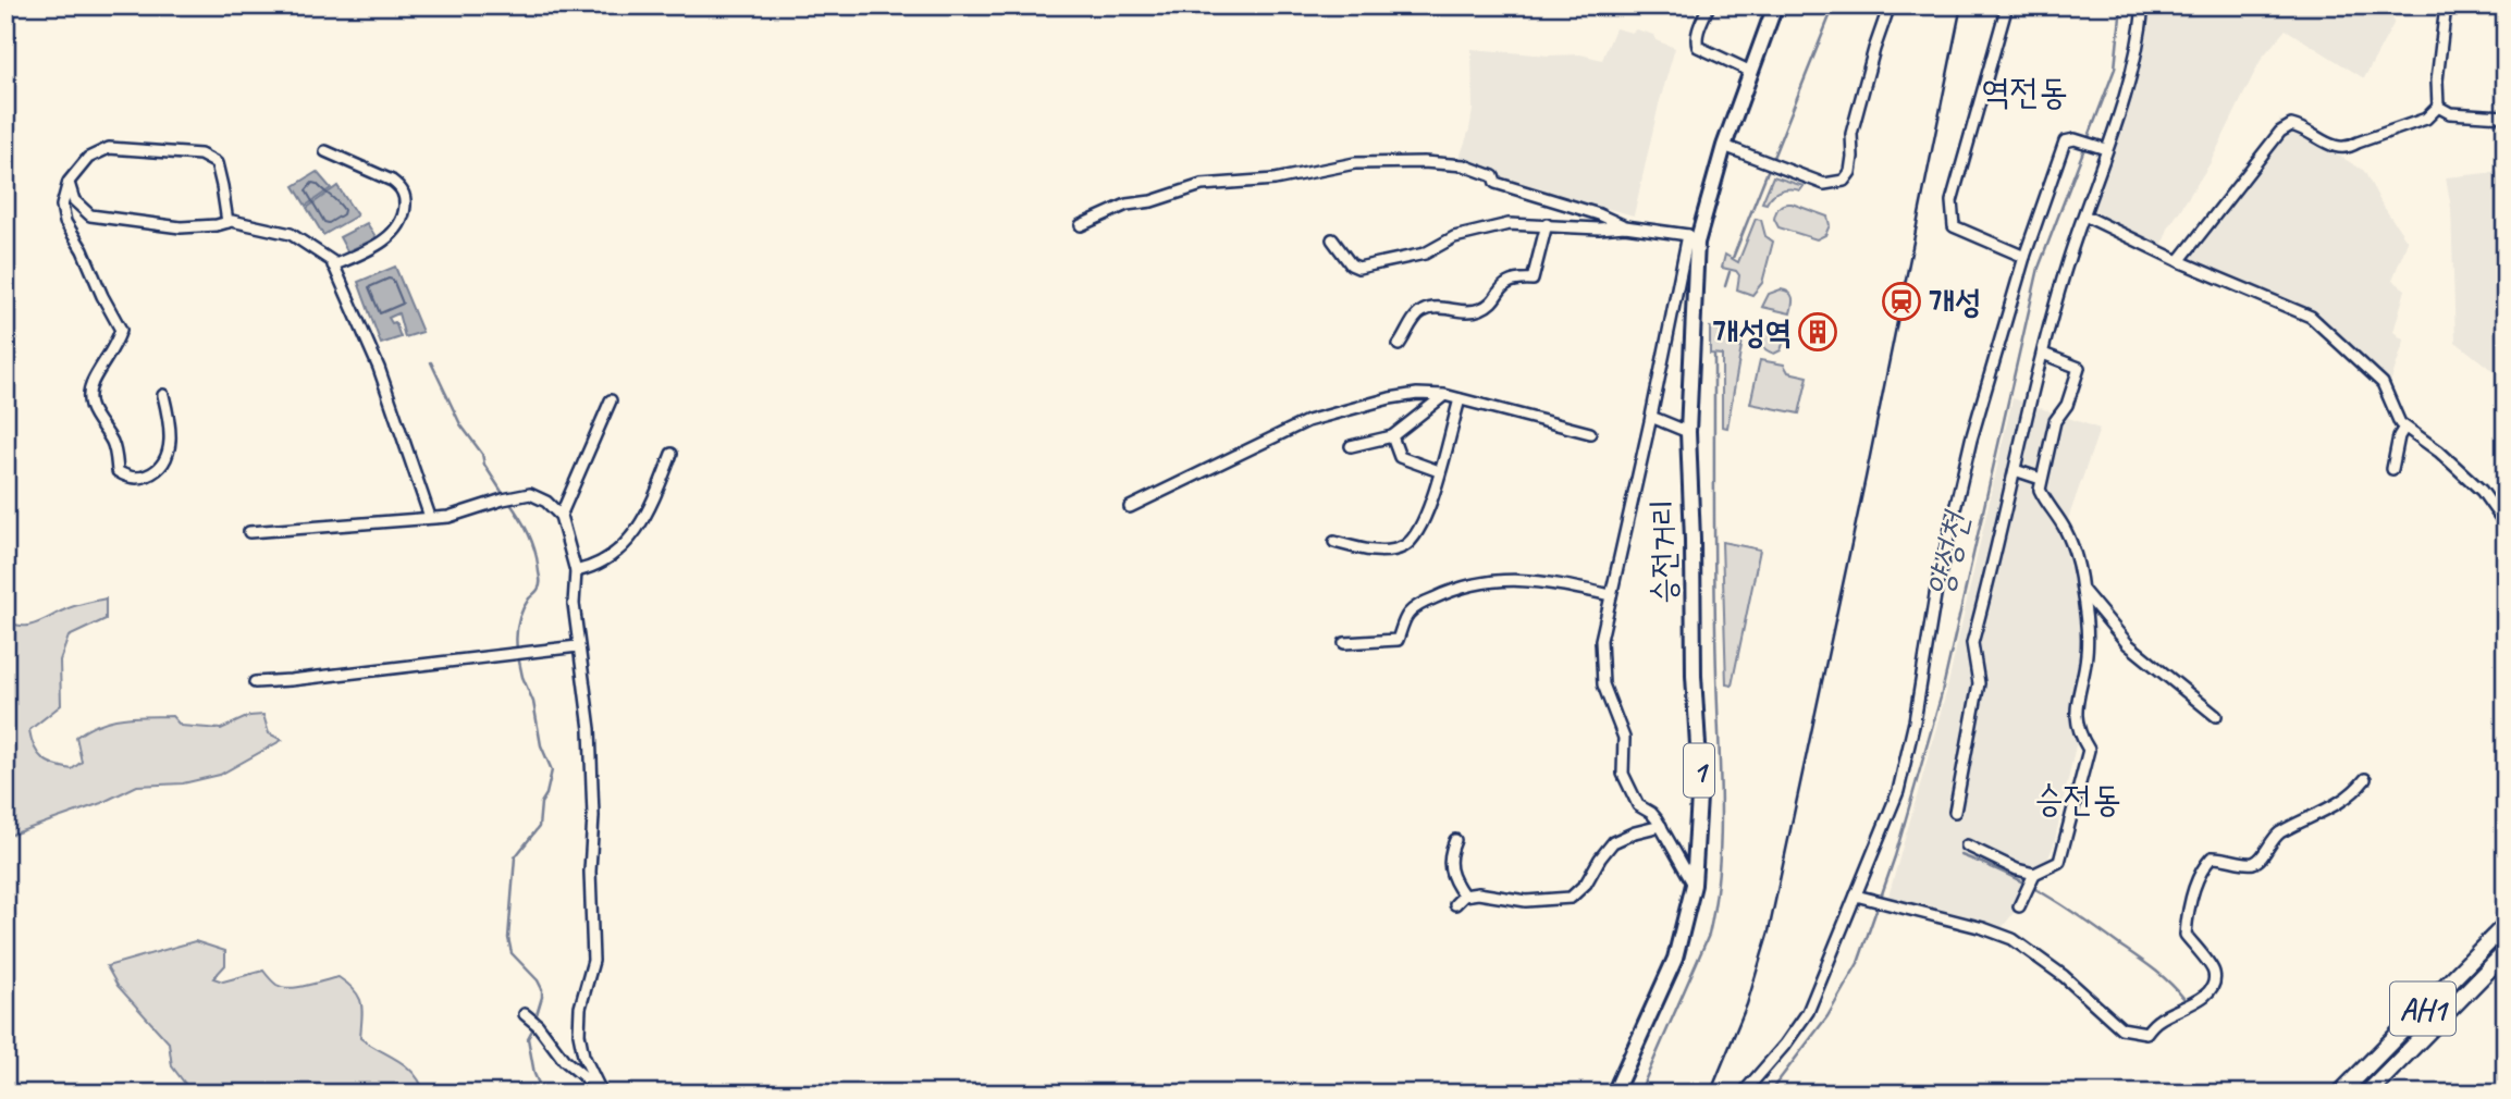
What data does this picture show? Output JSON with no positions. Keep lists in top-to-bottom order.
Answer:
{
  "streets": {
    "highway": ["AH1"],
    "main road": ["승전거리", "1"]
  },
  "districts": ["역전동", "승전동"],
  "water": ["양성천"],
  "places": {
    "station": ["개성"],
    "building": ["개성역"]
  }
}
